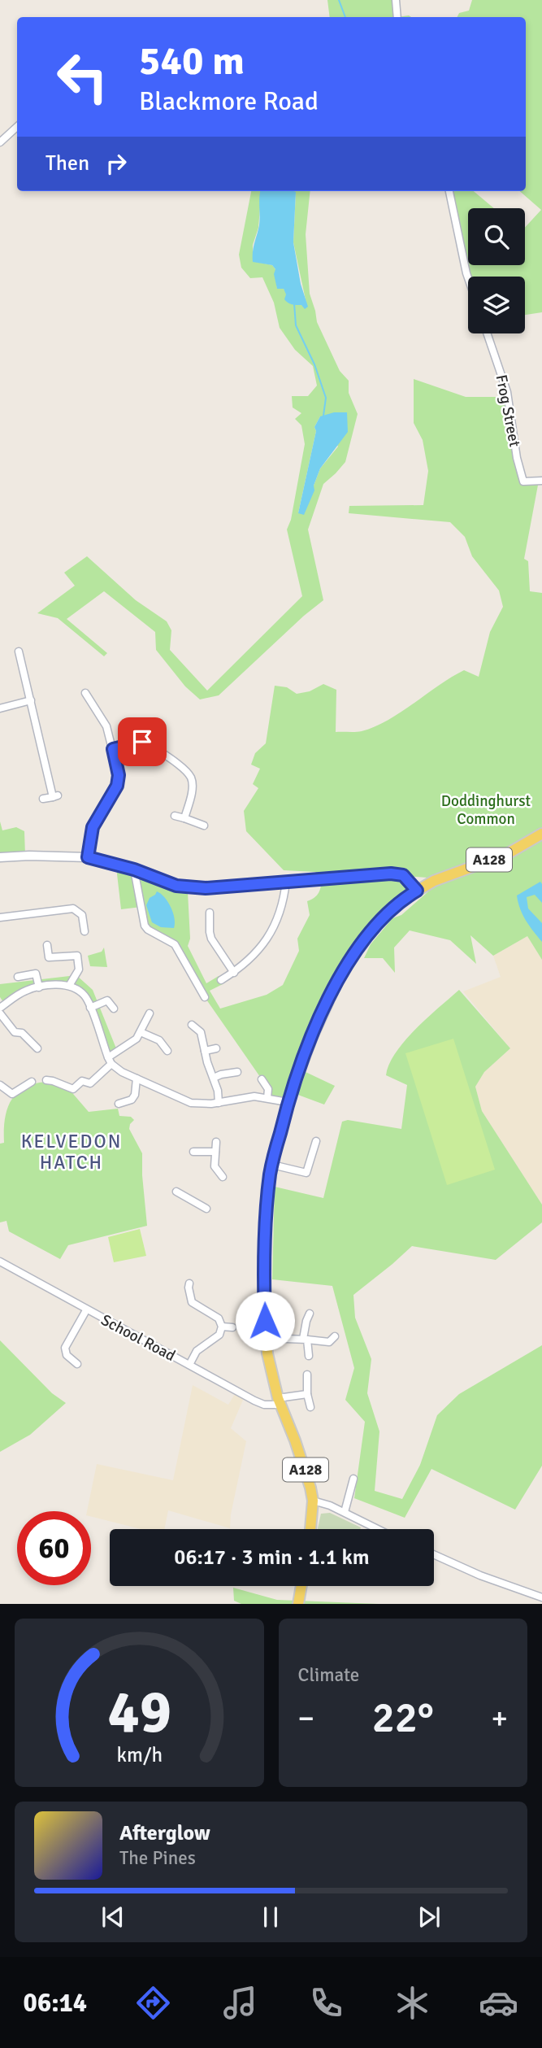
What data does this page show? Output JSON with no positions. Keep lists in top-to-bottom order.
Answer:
{
  "streets": {
    "main road": ["A128"],
    "street": ["Frog Street", "School Road"]
  },
  "crossings": [
    ["A128", "School Road"]
  ],
  "districts": ["KELVEDON HATCH"],
  "parks": ["Doddinghurst Common"],
  "page": {
    "turn": ["540 m", "Blackmore Road"],
    "then": "Then",
    "limit": "60",
    "trip": "06:17 · 3 min · 1.1 km",
    "tile": "Climate",
    "heat": ["−", "22°", "+"],
    "song": ["Afterglow", "The Pines"],
    "tabs": "06:14",
    "gauge": ["49", "km/h"]
  }
}
